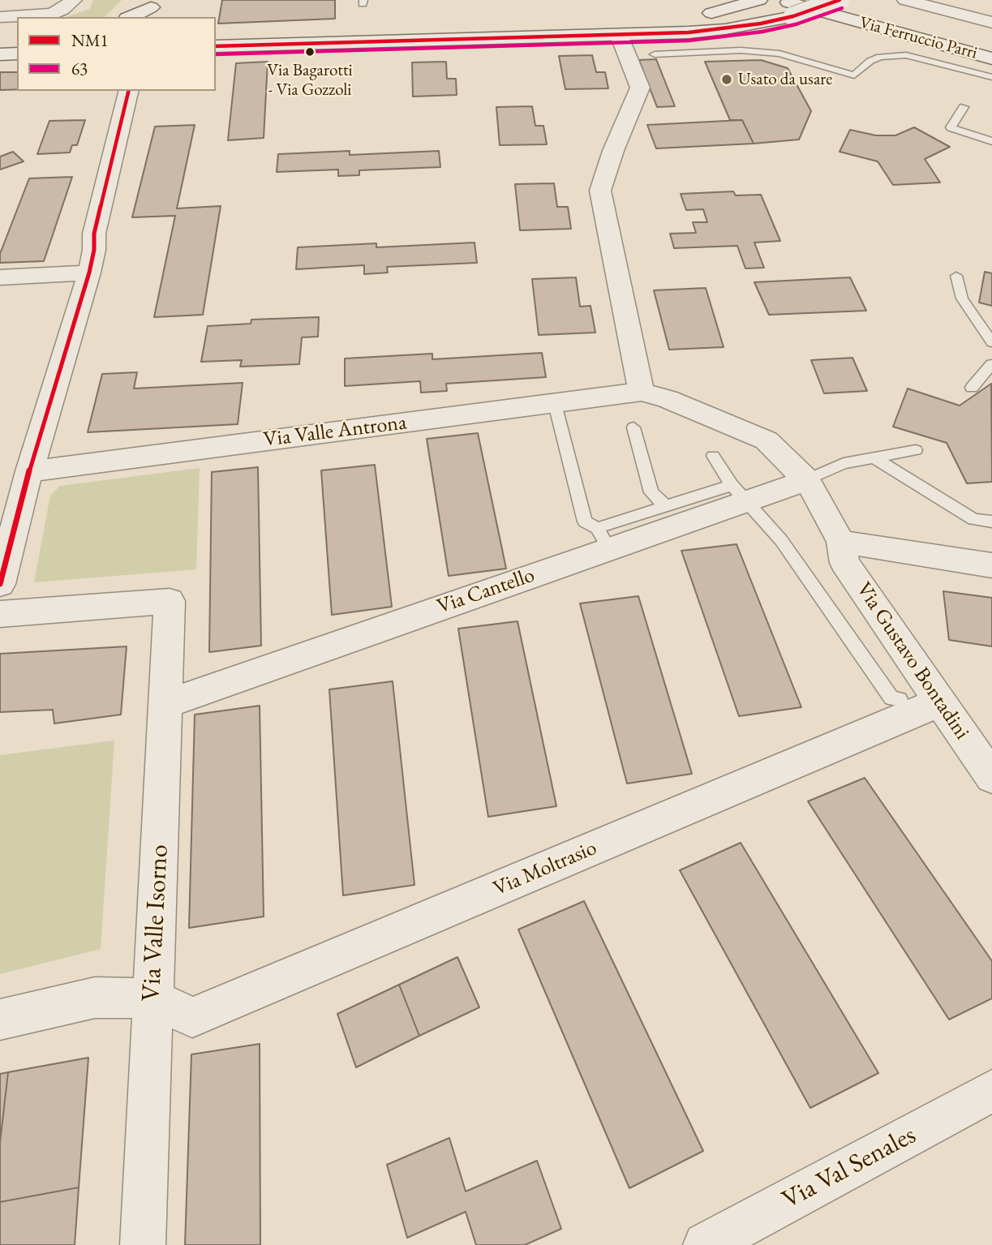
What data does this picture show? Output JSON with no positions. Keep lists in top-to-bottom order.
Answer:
{
  "streets": {
    "street": [
      "Via Ferruccio Parri",
      "Via Valle Antrona",
      "Via Cantello",
      "Via Gustavo Bontadini",
      "Via Moltrasio",
      "Via Valle Isorno",
      "Via Val Senales"
    ]
  },
  "crossings": [
    ["Via Valle Antrona", "Via Cantello"],
    ["Via Valle Antrona", "Via Gustavo Bontadini"],
    ["Via Cantello", "Via Valle Isorno"],
    ["Via Gustavo Bontadini", "Via Moltrasio"],
    ["Via Moltrasio", "Via Valle Isorno"]
  ],
  "places": ["Via Bagarotti - Via Gozzoli", "Usato da usare"],
  "lines": ["transit line NM1", "transit line 63"],
  "legend": ["NM1", "63"]
}
